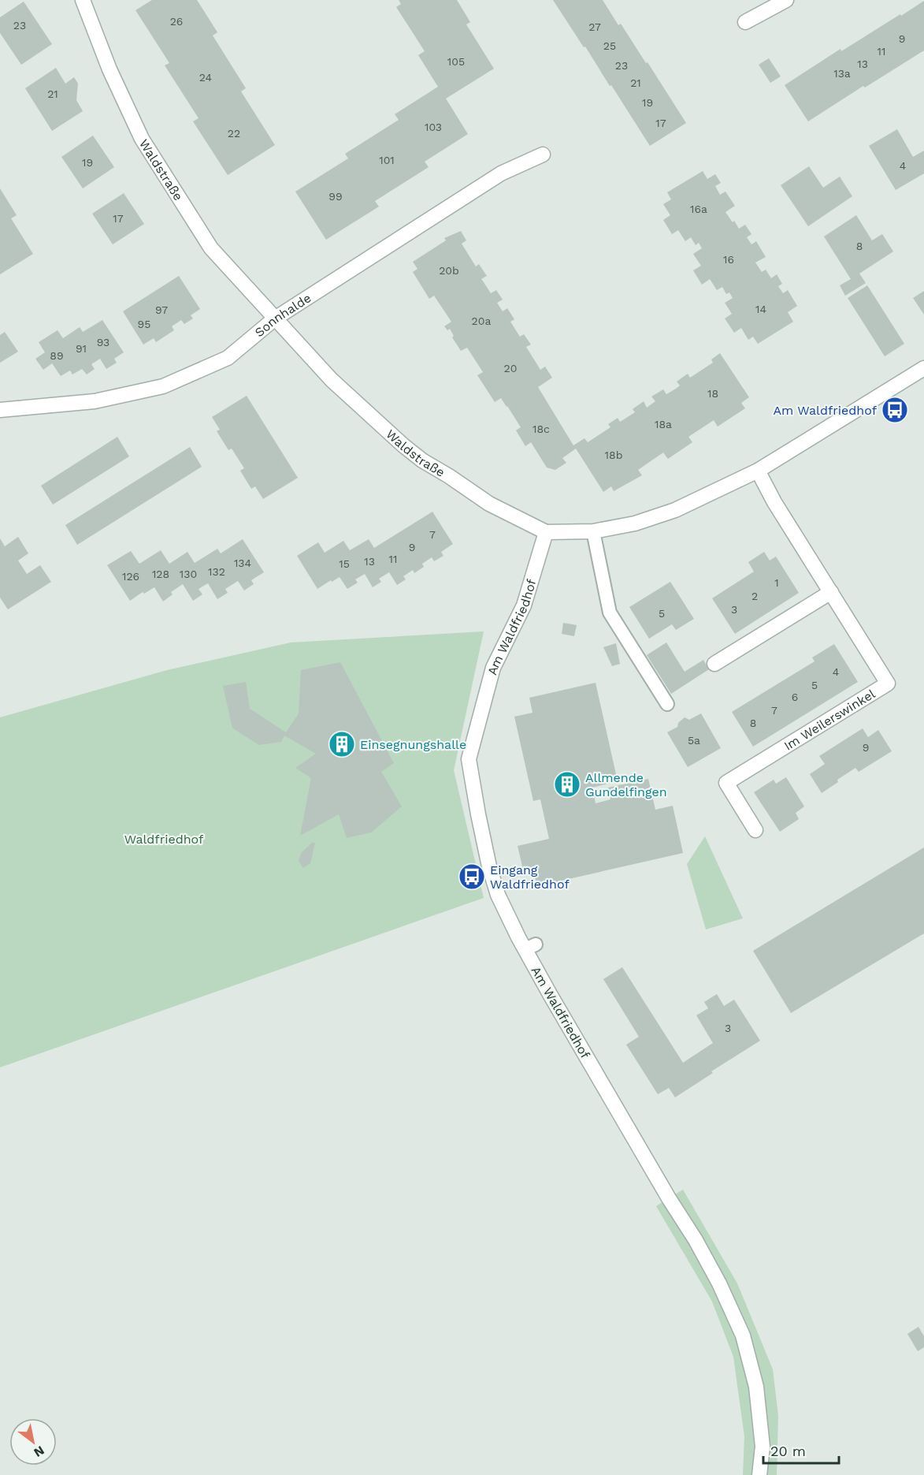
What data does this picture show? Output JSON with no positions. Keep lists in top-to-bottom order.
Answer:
{
  "streets": {
    "street": [
      "Waldstraße",
      "Sonnhalde",
      "Am Waldfriedhof",
      "Im Weilerswinkel"
    ]
  },
  "crossings": [
    ["Waldstraße", "Sonnhalde"],
    ["Waldstraße", "Am Waldfriedhof"],
    ["Waldstraße", "Im Weilerswinkel"]
  ],
  "parks": ["Waldfriedhof"],
  "places": {
    "bus stop": ["Am Waldfriedhof", "Eingang Waldfriedhof"],
    "building": ["Einsegnungshalle", "Allmende Gundelfingen"]
  },
  "house_numbers": [
    "26",
    "23",
    "27",
    "9",
    "25",
    "11",
    "105",
    "13",
    "23",
    "13a",
    "24",
    "21",
    "21",
    "19",
    "17",
    "103",
    "22",
    "101",
    "19",
    "4",
    "99",
    "16a",
    "17",
    "8",
    "16",
    "20b",
    "14",
    "97",
    "20a",
    "95",
    "93",
    "91",
    "89",
    "20",
    "18",
    "18a",
    "18c",
    "18b",
    "7",
    "9",
    "11",
    "13",
    "134",
    "15",
    "132",
    "128",
    "130",
    "126",
    "1",
    "2",
    "3",
    "5",
    "4",
    "5",
    "6",
    "7",
    "8",
    "5a",
    "9",
    "3"
  ],
  "scale_bar": "20 m",
  "north": "bottom right"
}
